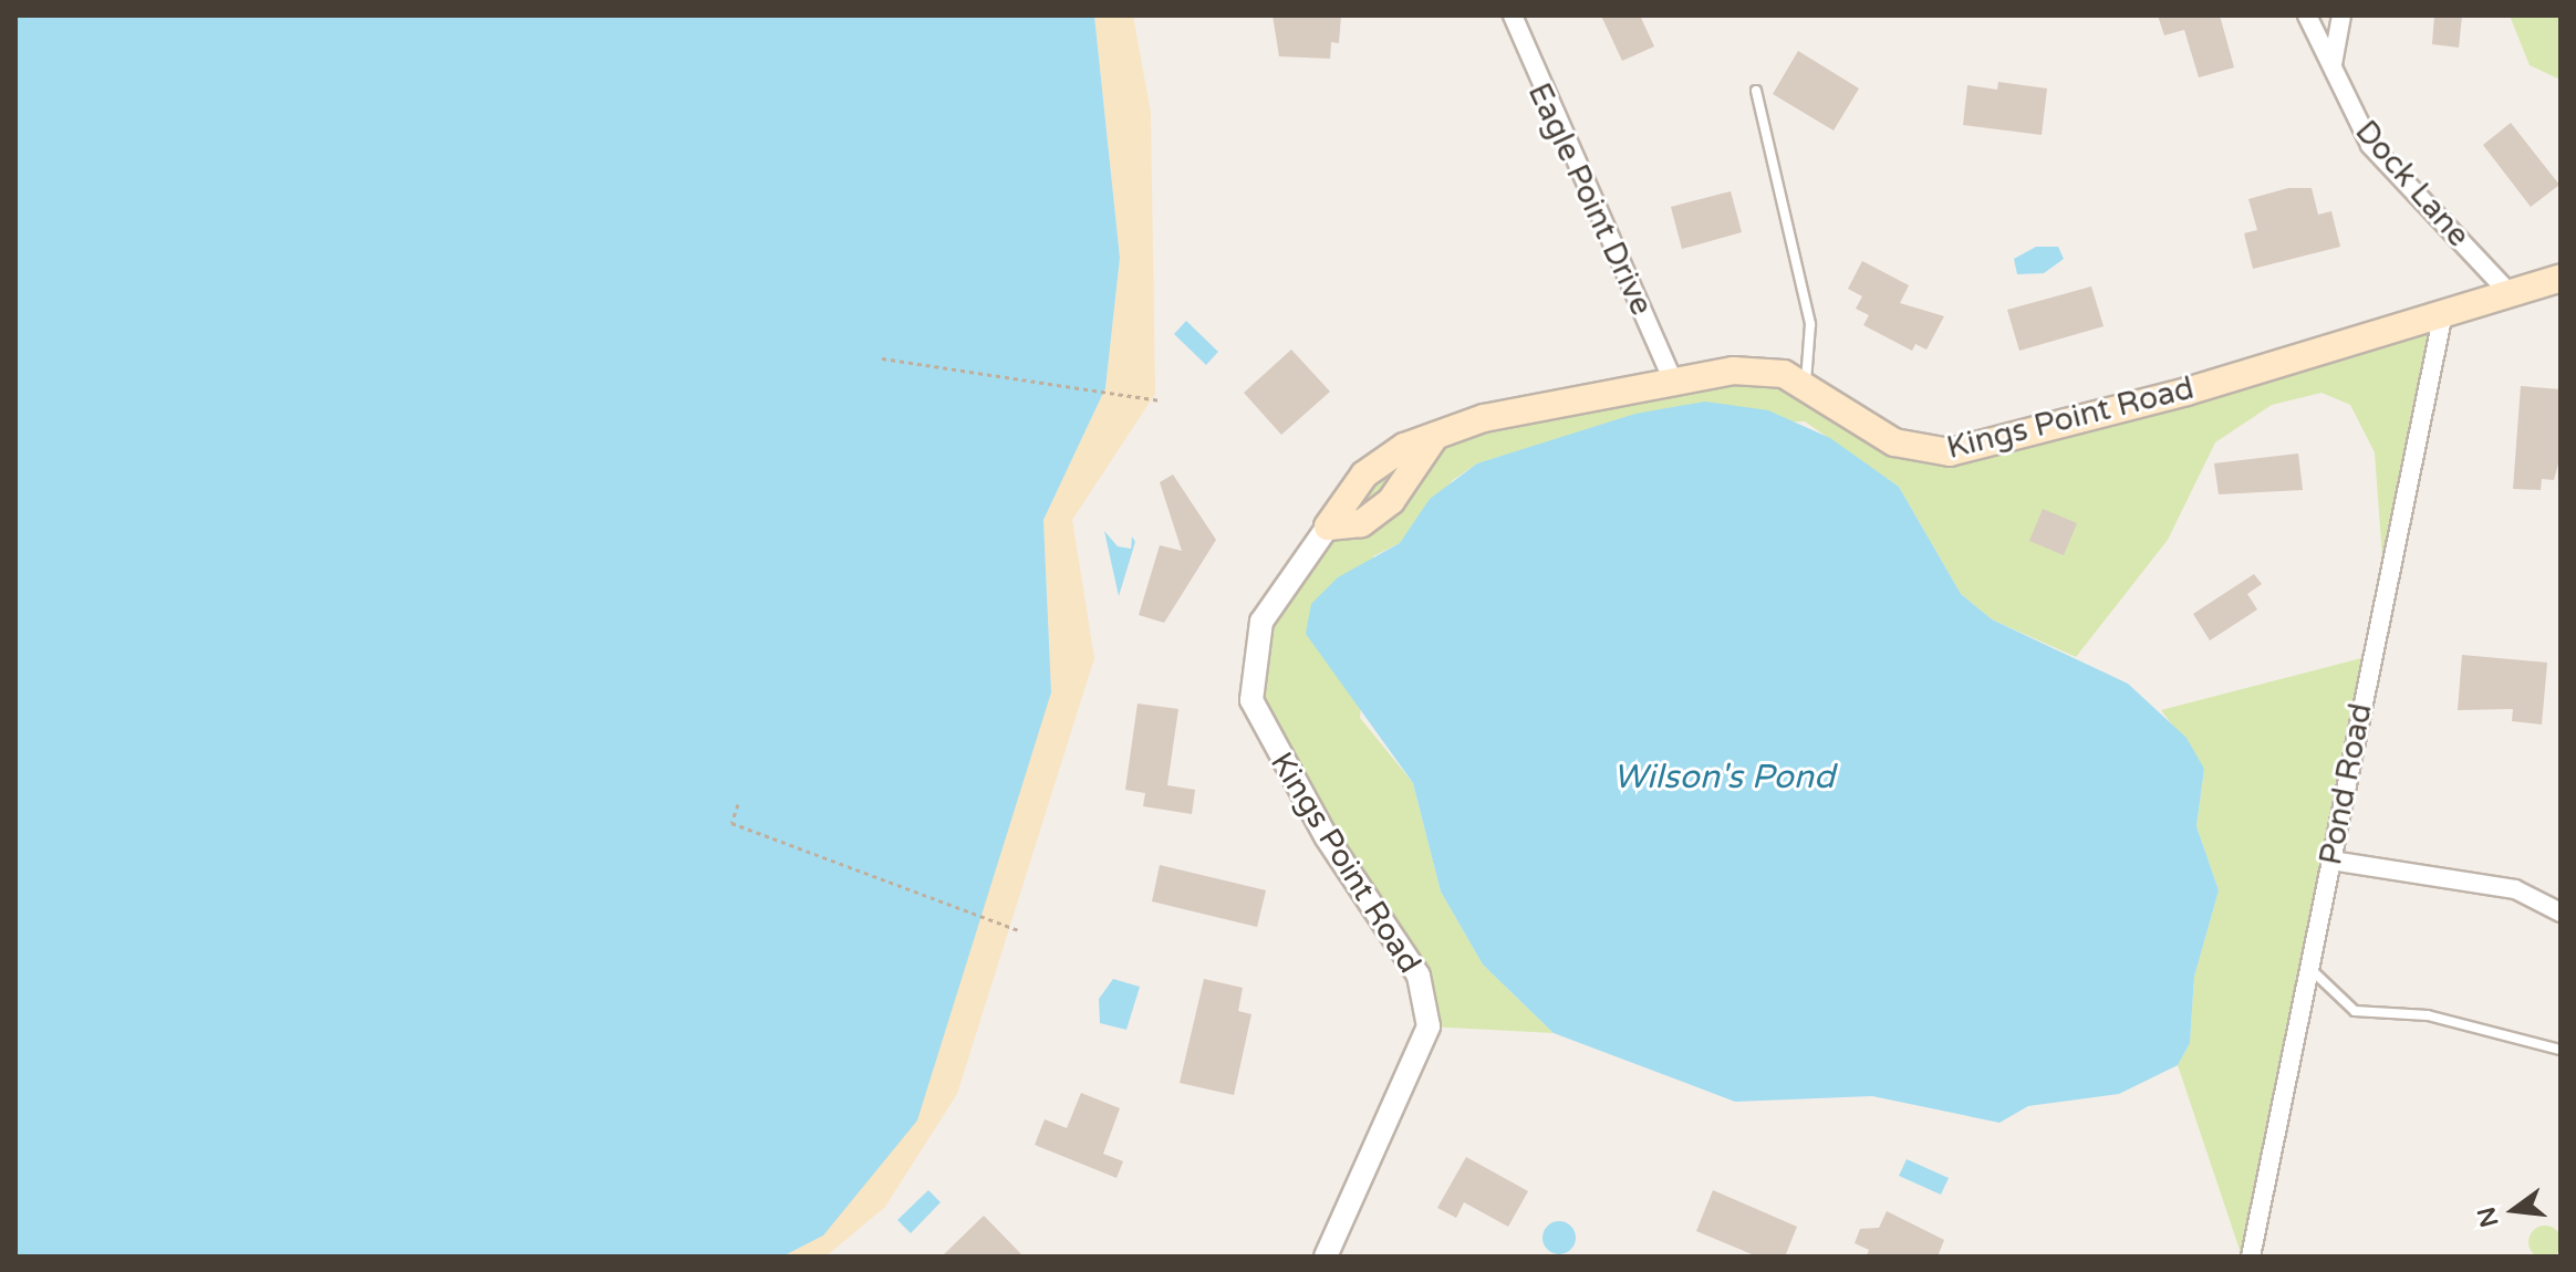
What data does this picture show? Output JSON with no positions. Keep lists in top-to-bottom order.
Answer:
{
  "streets": {
    "main road": ["Kings Point Road"],
    "street": ["Dock Lane", "Eagle Point Drive", "Pond Road"]
  },
  "crossings": [
    ["Dock Lane", "Kings Point Road"],
    ["Eagle Point Drive", "Kings Point Road"],
    ["Kings Point Road", "Pond Road"]
  ],
  "water": ["Wilson's Pond"],
  "north": "left"
}
